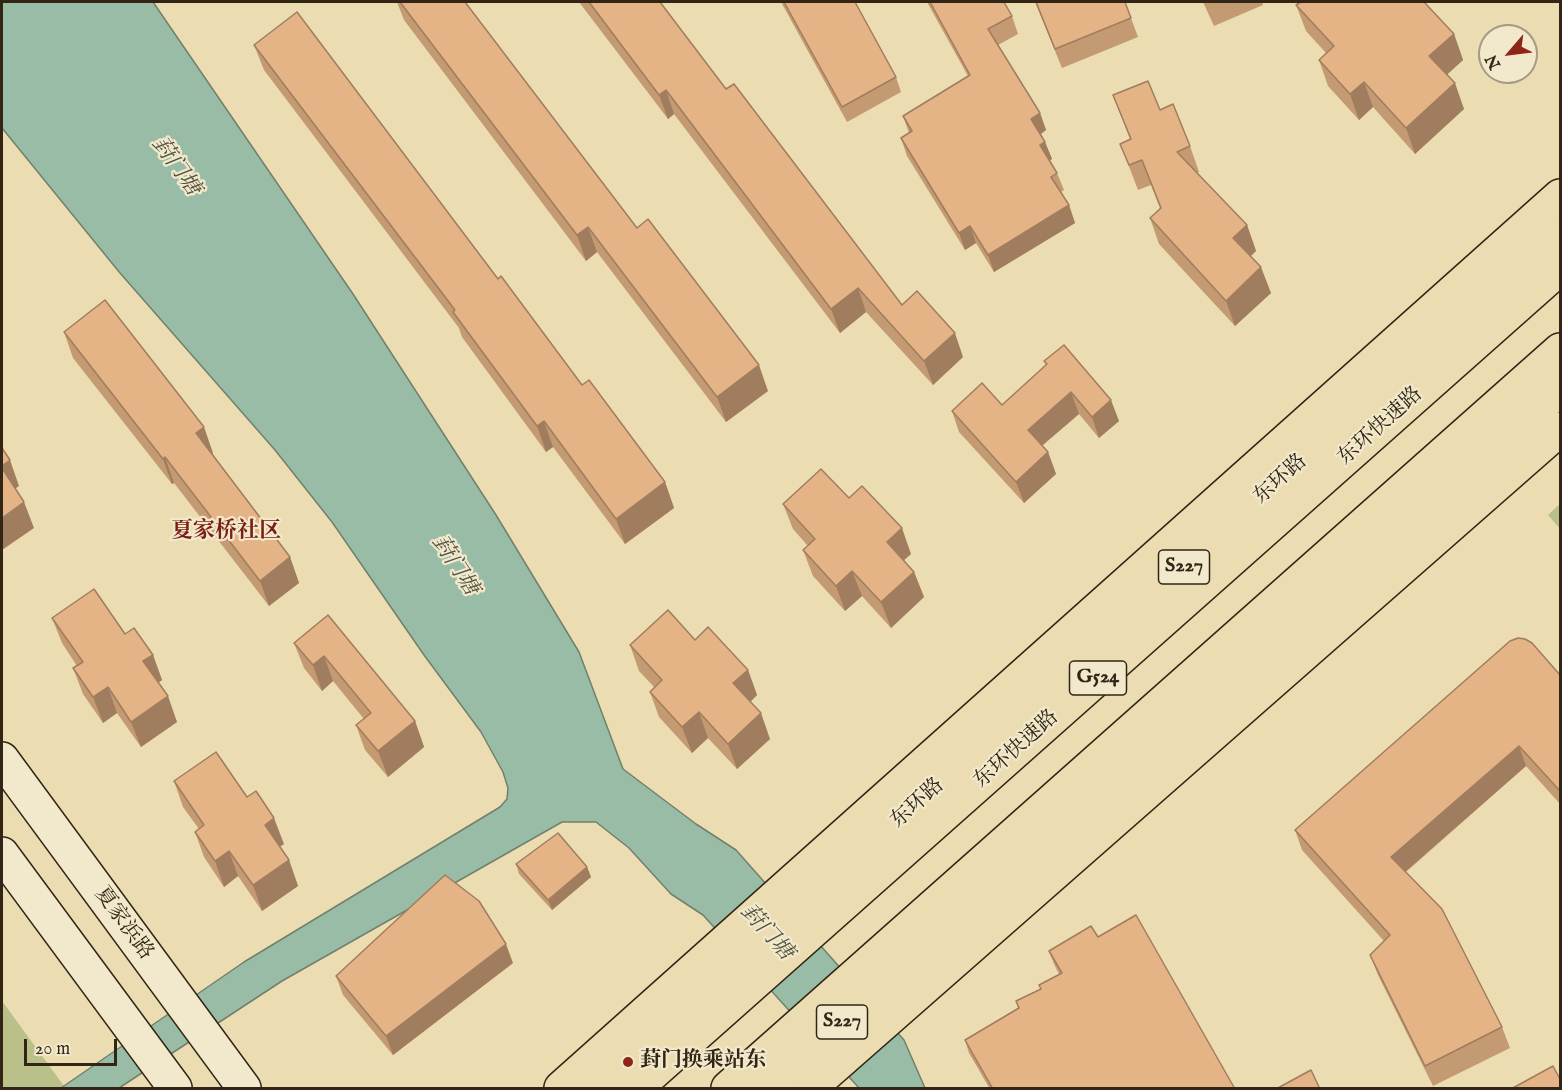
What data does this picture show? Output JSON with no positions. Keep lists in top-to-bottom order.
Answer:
{
  "streets": {
    "main road": [
      "东环快速路",
      "东环路",
      "S227",
      "G524",
      "夏家浜路"
    ]
  },
  "districts": ["夏家桥社区"],
  "water": ["葑门塘"],
  "places": ["葑门换乘站东"],
  "scale_bar": "20 m",
  "north": "bottom left"
}
